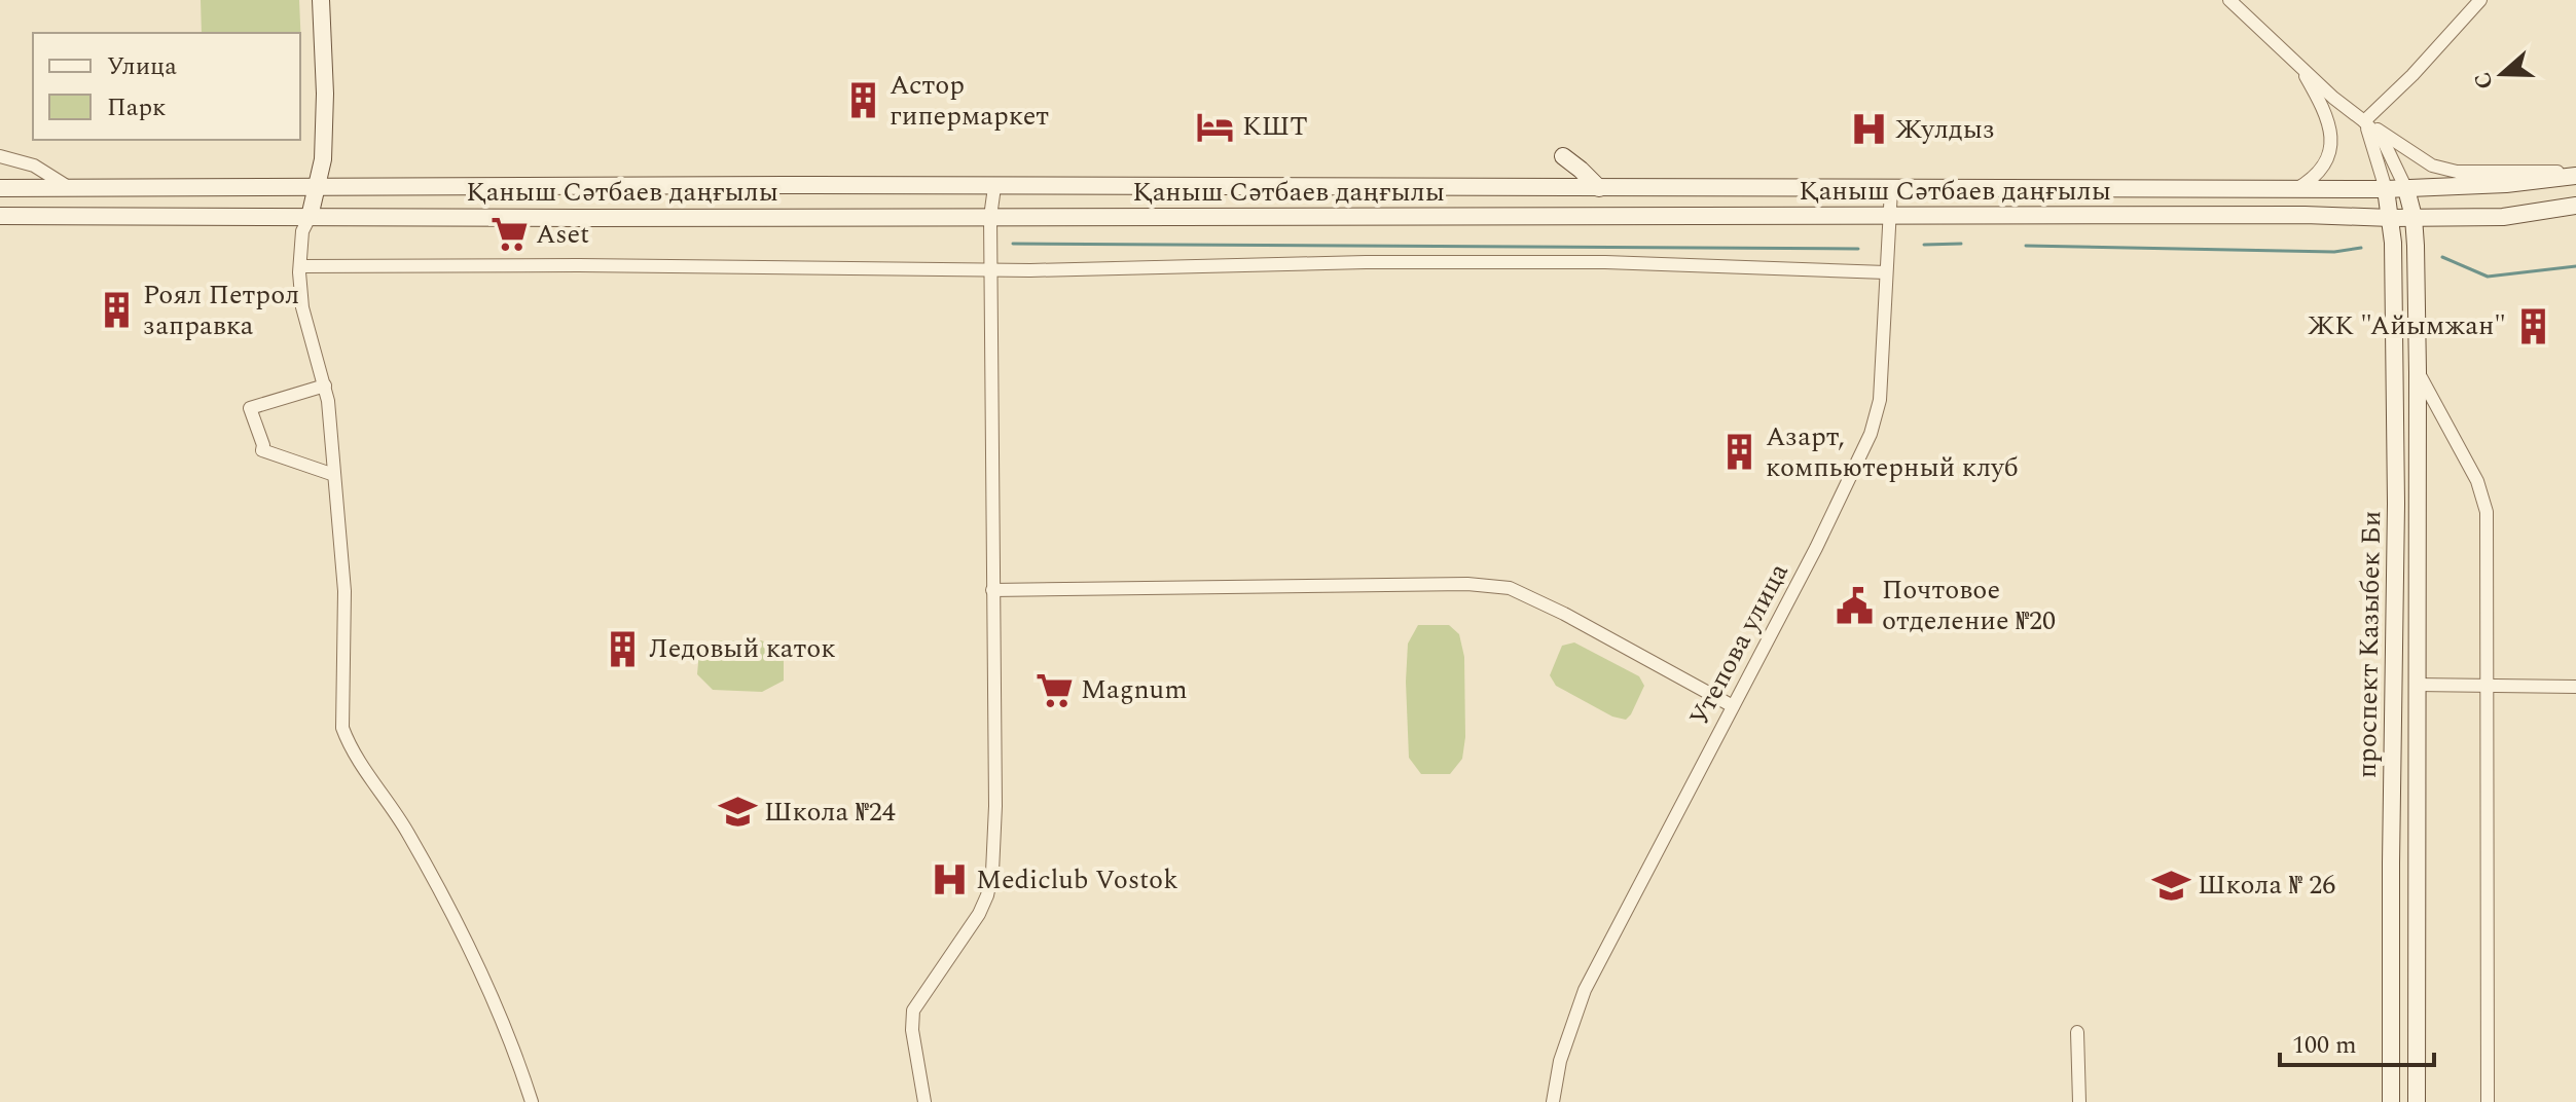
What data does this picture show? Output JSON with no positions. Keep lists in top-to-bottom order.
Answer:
{
  "streets": {
    "main road": ["Қаныш Сәтбаев даңғылы", "проспект Казыбек Би"],
    "street": ["Утепова улица"]
  },
  "crossings": [
    ["Қаныш Сәтбаев даңғылы", "Утепова улица"],
    ["Қаныш Сәтбаев даңғылы", "проспект Казыбек Би"]
  ],
  "places": {
    "building": [
      "Астор гипермаркет",
      "Роял Петрол заправка",
      "ЖК \"Айымжан\"",
      "Азарт, компьютерный клуб",
      "Ледовый каток"
    ],
    "hotel": ["КШТ"],
    "hospital": ["Жулдыз", "Mediclub Vostok"],
    "supermarket": ["Aset", "Magnum"],
    "public building": ["Почтовое отделение №20"],
    "school or university": ["Школа №24", "Школа № 26"]
  },
  "legend": ["Улица", "Парк"],
  "scale_bar": "100 m",
  "north": "left"
}
